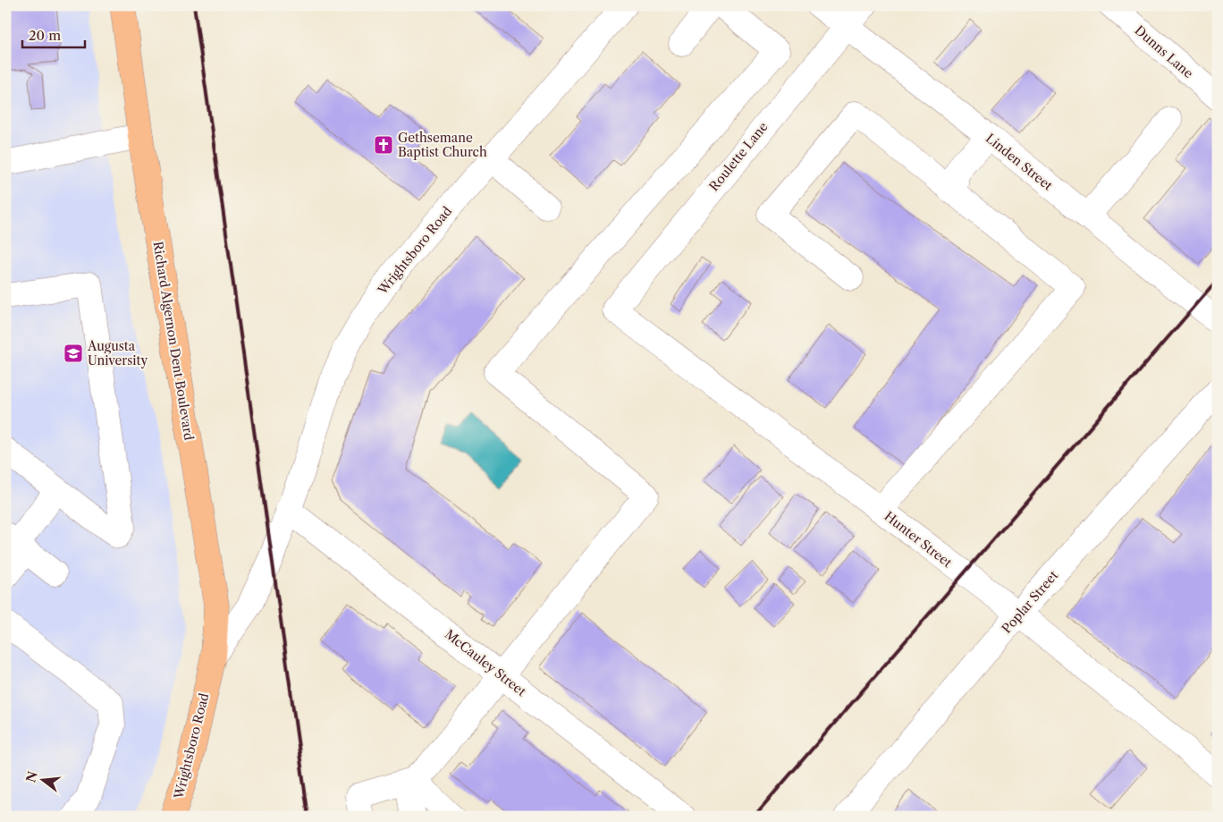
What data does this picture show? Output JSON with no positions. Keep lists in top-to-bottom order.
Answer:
{
  "streets": {
    "main road": ["Wrightsboro Road", "Richard Algernon Dent Boulevard"],
    "street": [
      "Dunns Lane",
      "Roulette Lane",
      "Linden Street",
      "Hunter Street",
      "Poplar Street",
      "McCauley Street"
    ]
  },
  "crossings": [
    ["Roulette Lane", "Linden Street"],
    ["Roulette Lane", "Hunter Street"],
    ["Wrightsboro Road", "Richard Algernon Dent Boulevard"],
    ["Wrightsboro Road", "McCauley Street"],
    ["Hunter Street", "Poplar Street"]
  ],
  "places": {
    "church": ["Gethsemane Baptist Church"],
    "school or university": ["Augusta University"]
  },
  "scale_bar": "20 m",
  "north": "left"
}
